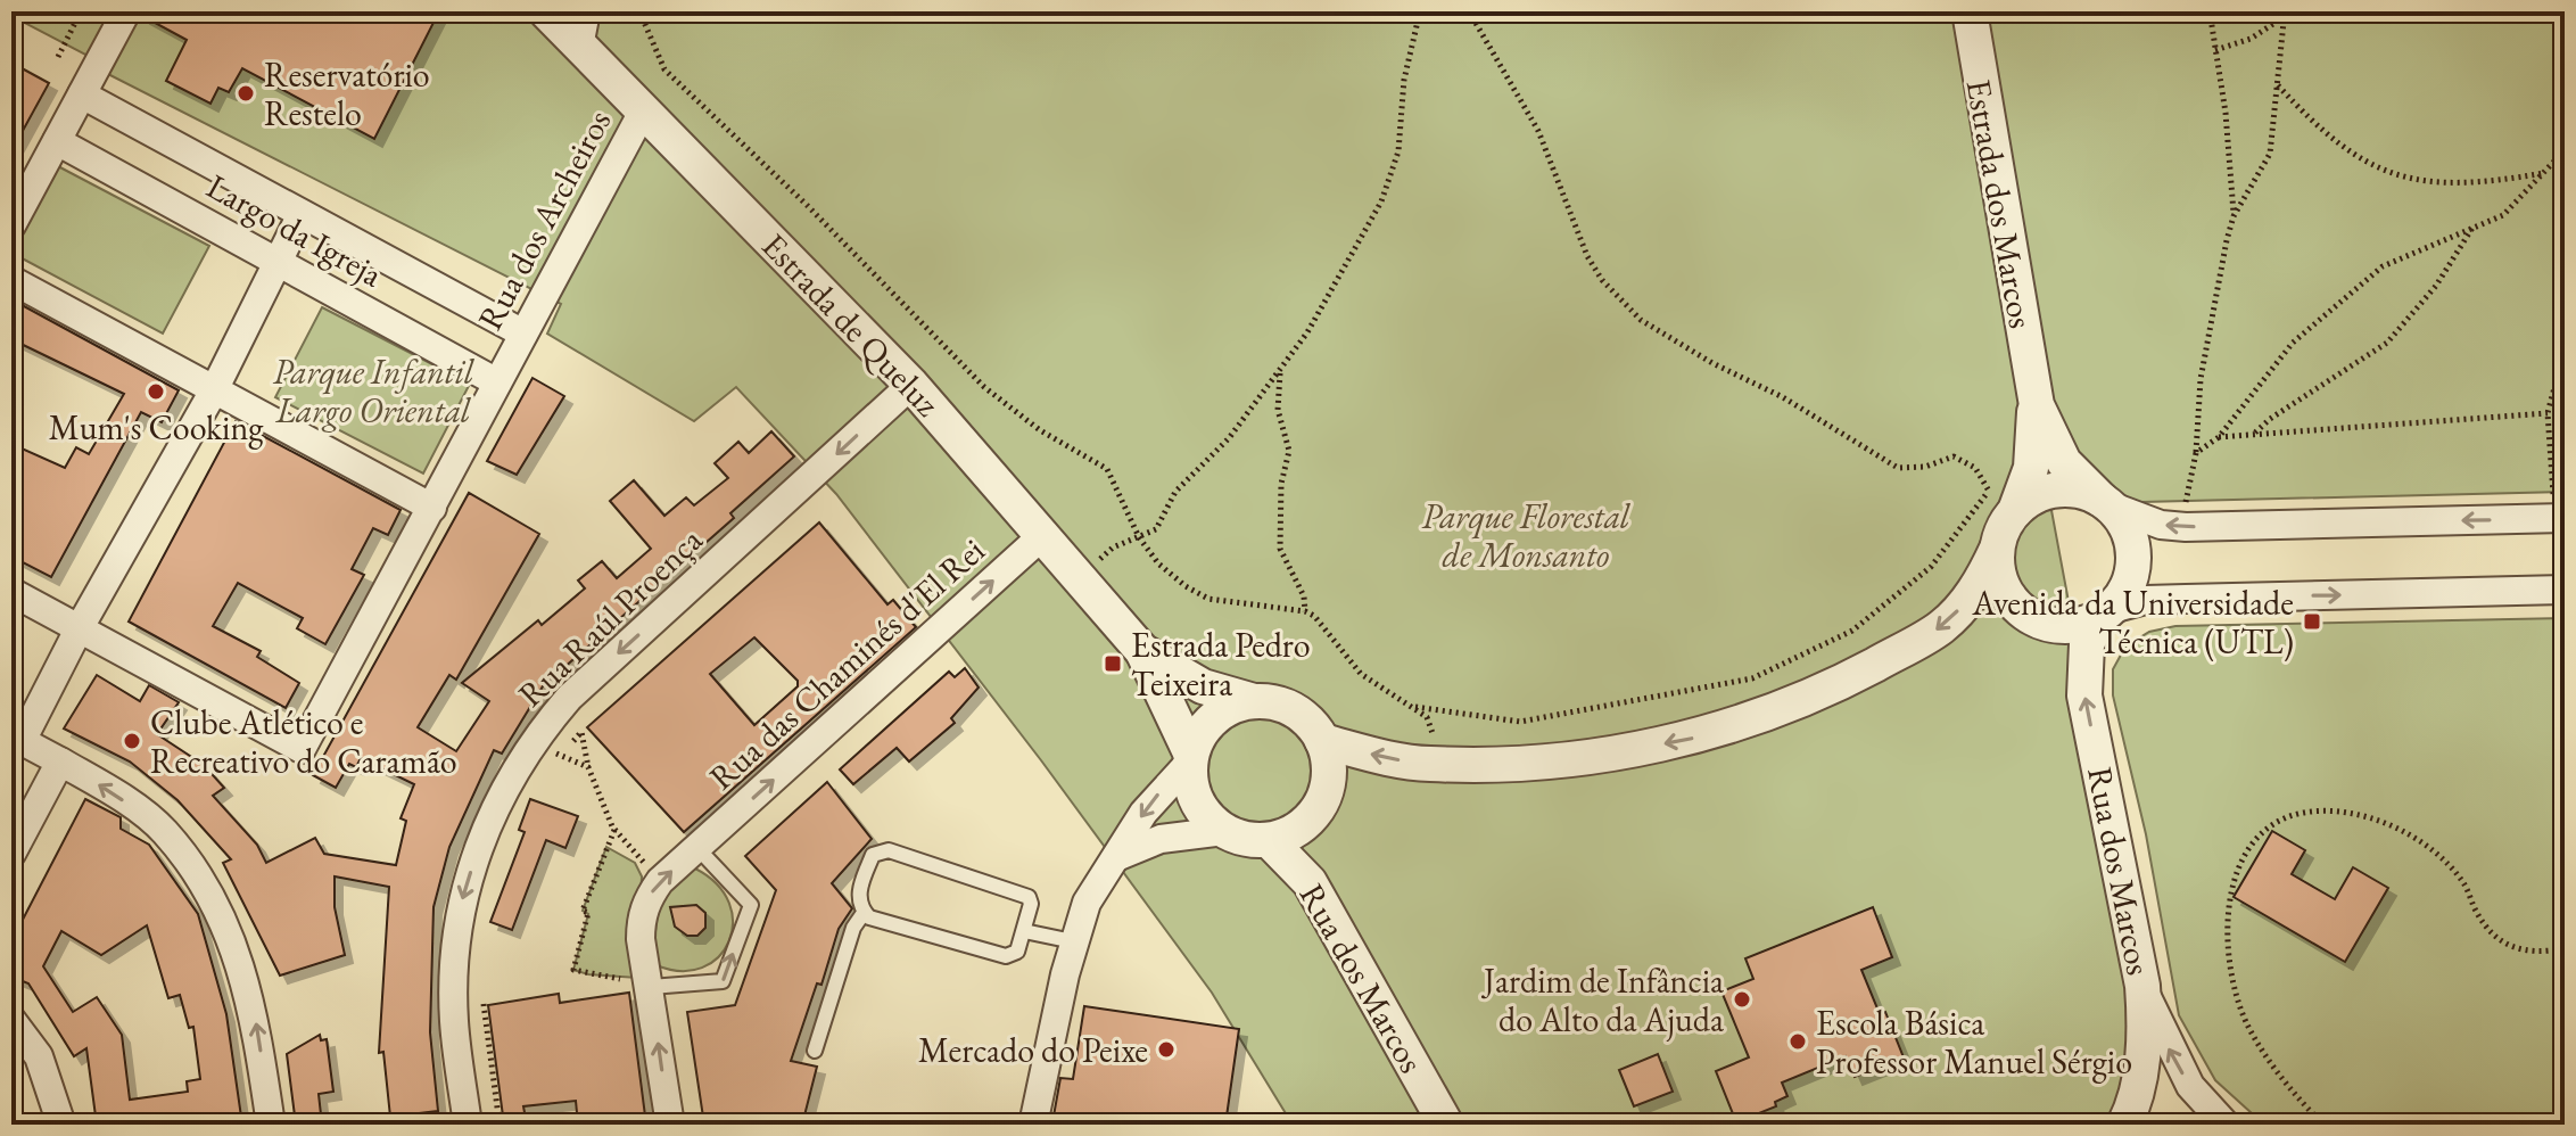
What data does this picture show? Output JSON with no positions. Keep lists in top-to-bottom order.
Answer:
{
  "streets": {
    "street": [
      "Estrada dos Marcos",
      "Rua dos Archeiros",
      "Largo da Igreja",
      "Estrada de Queluz",
      "Rua Raúl Proença",
      "Rua das Chaminés d'El Rei",
      "Rua dos Marcos"
    ]
  },
  "crossings": [
    ["Estrada dos Marcos", "Estrada de Queluz"],
    ["Estrada dos Marcos", "Rua dos Marcos"],
    ["Rua dos Archeiros", "Largo da Igreja"],
    ["Rua dos Archeiros", "Estrada de Queluz"],
    ["Estrada de Queluz", "Rua Raúl Proença"],
    ["Estrada de Queluz", "Rua das Chaminés d'El Rei"],
    ["Estrada de Queluz", "Rua dos Marcos"]
  ],
  "one_way": [
    "Estrada dos Marcos",
    "Rua Raúl Proença",
    "Rua das Chaminés d'El Rei",
    "Rua dos Marcos"
  ],
  "parks": ["Parque Infantil Largo Oriental", "Parque Florestal de Monsanto"],
  "places": {
    "other": [
      "Reservatório Restelo",
      "Mum's Cooking",
      "Clube Atlético e Recreativo do Caramão",
      "Jardim de Infância do Alto da Ajuda",
      "Escola Básica Professor Manuel Sérgio",
      "Mercado do Peixe"
    ],
    "transit": ["Avenida da Universidade Técnica (UTL)", "Estrada Pedro Teixeira"]
  }
}
